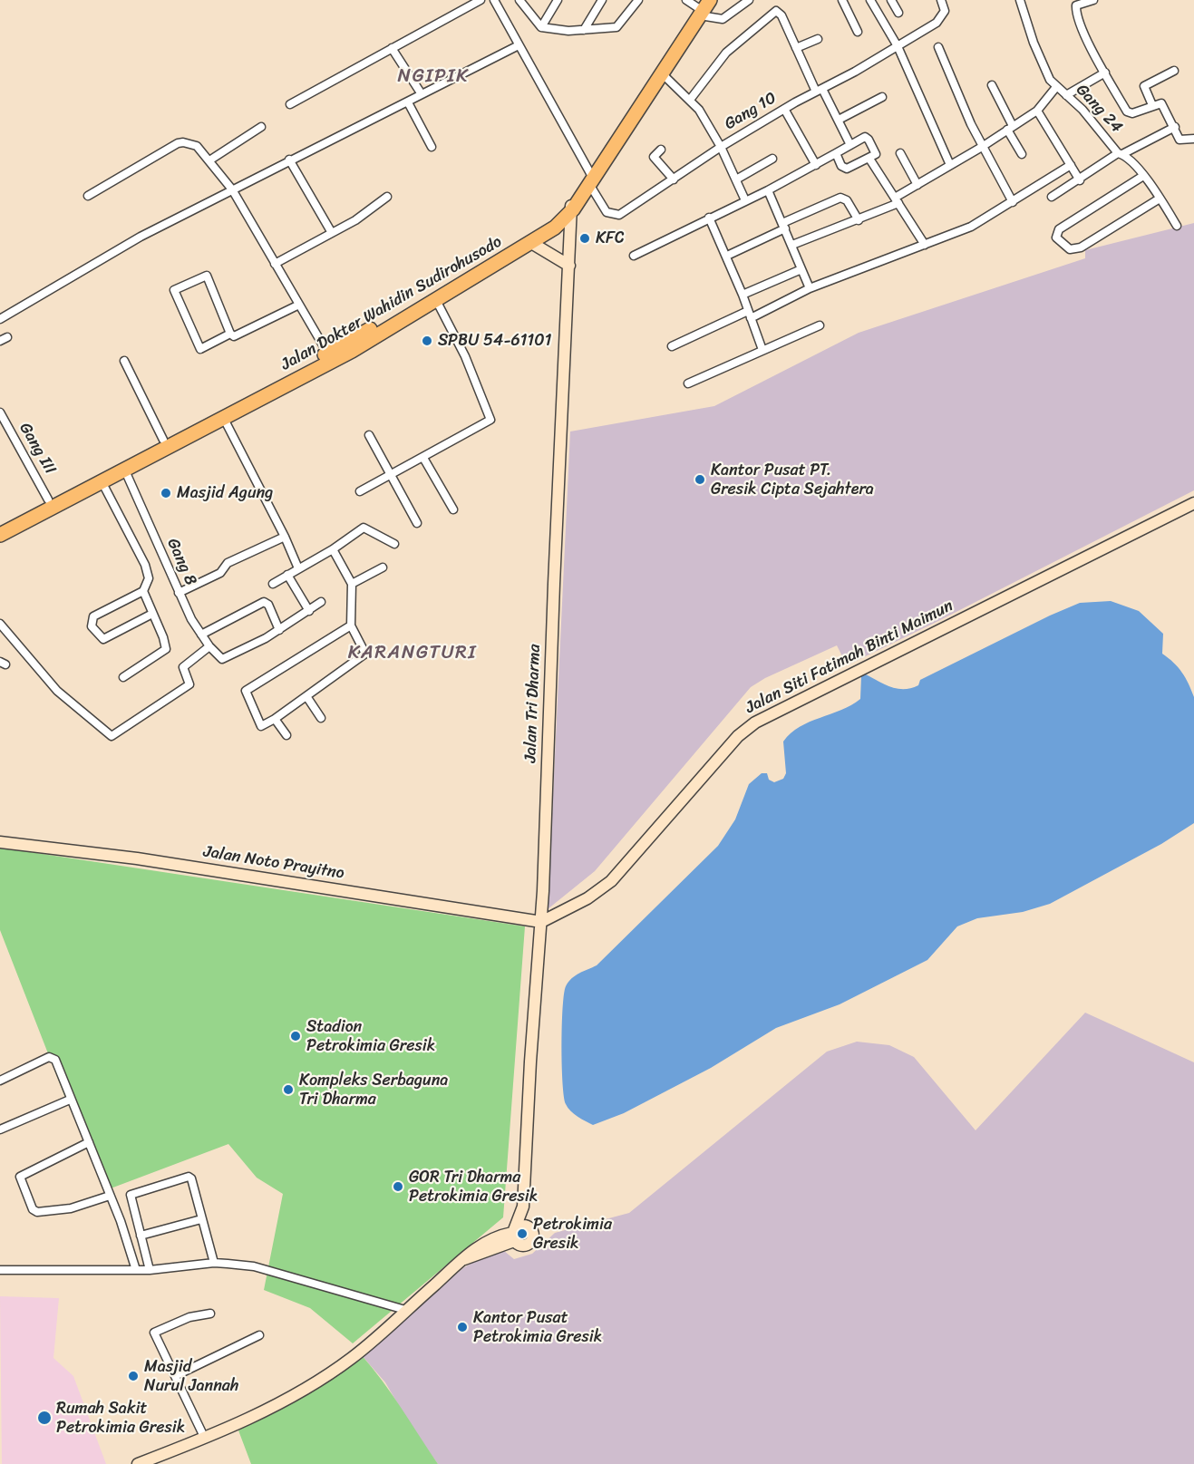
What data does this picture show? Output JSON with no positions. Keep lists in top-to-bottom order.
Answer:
{
  "streets": {
    "highway": ["Jalan Dokter Wahidin Sudirohusodo"],
    "main road": ["Jalan Siti Fatimah Binti Maimun", "Jalan Tri Dharma", "Jalan Noto Prayitno"],
    "street": [
      "Gang 24",
      "Gang 10",
      "Gang III",
      "Gang 8"
    ]
  },
  "crossings": [
    ["Gang 10", "Jalan Dokter Wahidin Sudirohusodo"],
    ["Jalan Dokter Wahidin Sudirohusodo", "Gang III"],
    ["Jalan Dokter Wahidin Sudirohusodo", "Gang 8"],
    ["Jalan Dokter Wahidin Sudirohusodo", "Jalan Tri Dharma"],
    ["Jalan Siti Fatimah Binti Maimun", "Jalan Tri Dharma"],
    ["Jalan Siti Fatimah Binti Maimun", "Jalan Noto Prayitno"],
    ["Jalan Tri Dharma", "Jalan Noto Prayitno"]
  ],
  "districts": ["NGIPIK", "KARANGTURI"],
  "places": [
    "KFC",
    "SPBU 54-61101",
    "Kantor Pusat PT. Gresik Cipta Sejahtera",
    "Masjid Agung",
    "Stadion Petrokimia Gresik",
    "Kompleks Serbaguna Tri Dharma",
    "GOR Tri Dharma Petrokimia Gresik",
    "Petrokimia Gresik",
    "Kantor Pusat Petrokimia Gresik",
    "Masjid Nurul Jannah",
    "Rumah Sakit Petrokimia Gresik"
  ]
}
